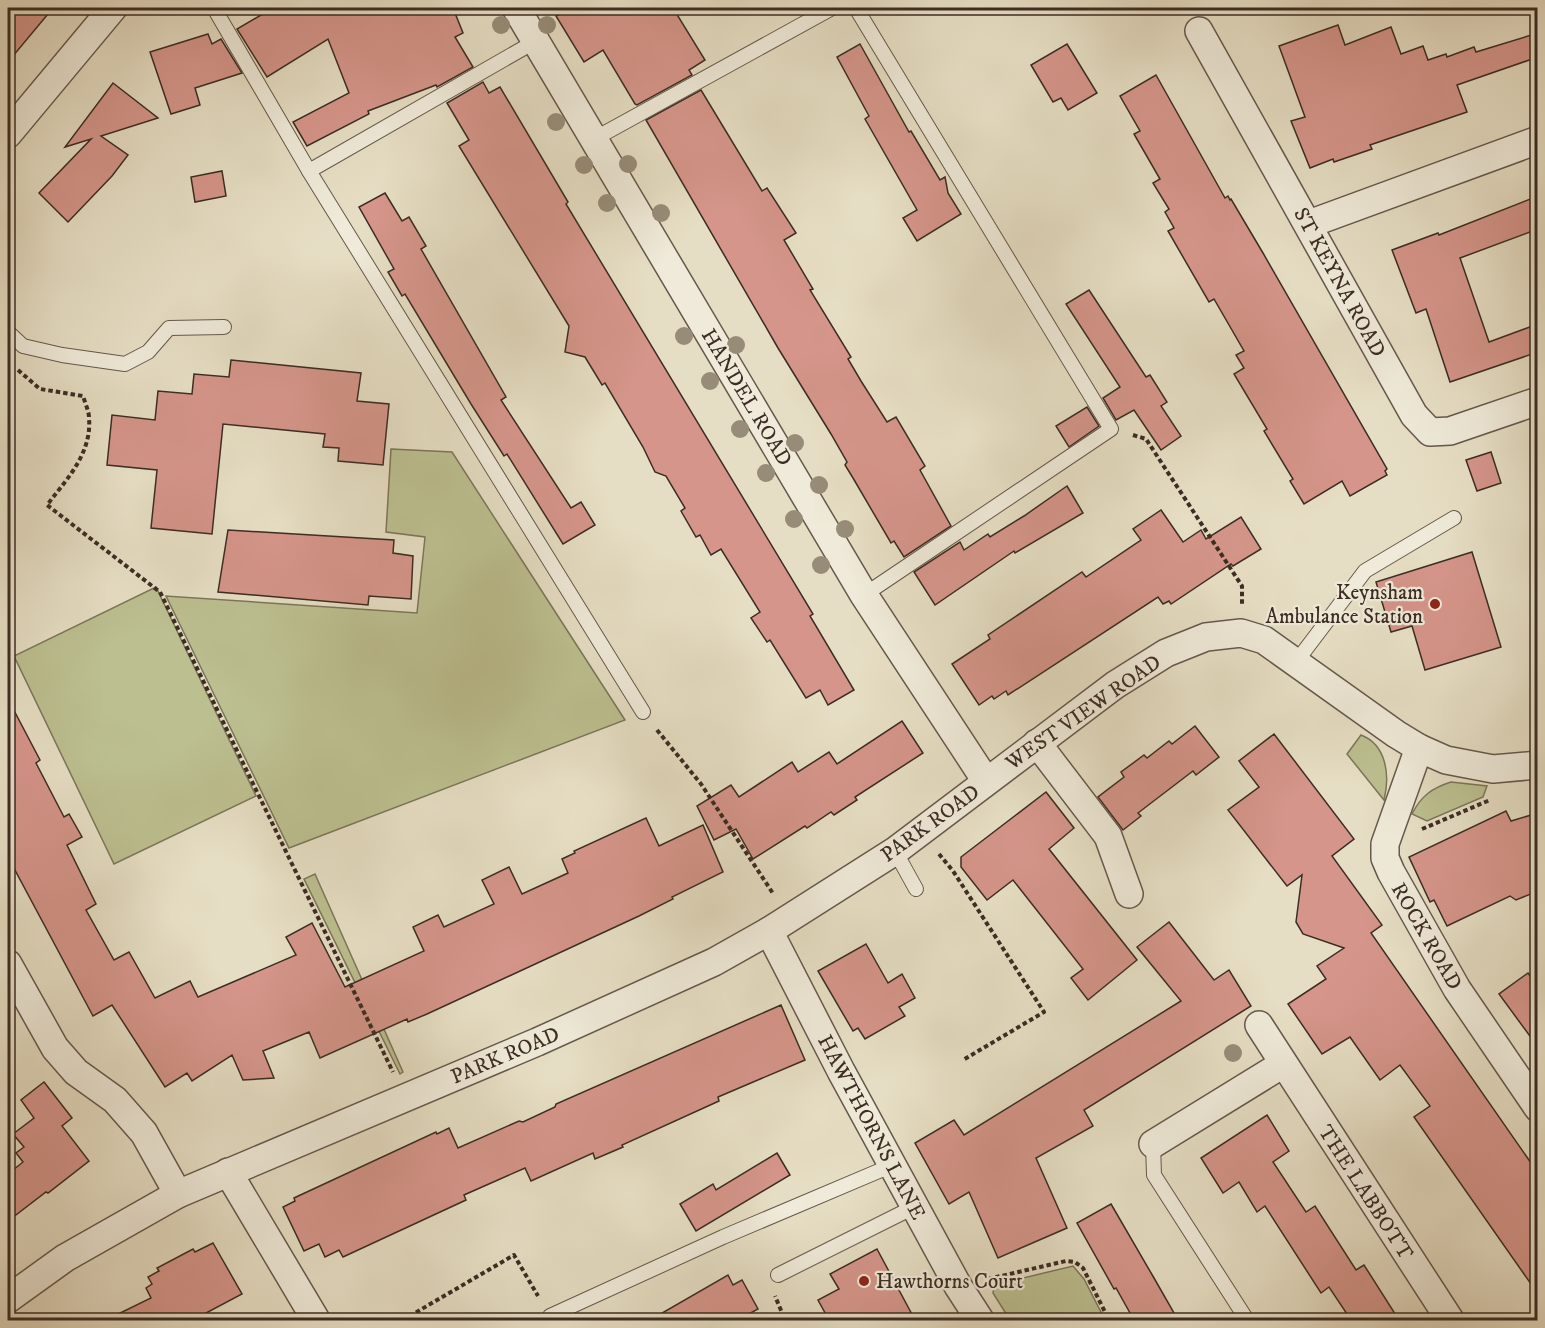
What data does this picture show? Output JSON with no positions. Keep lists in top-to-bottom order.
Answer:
{
  "streets": {
    "street": [
      "ST KEYNA ROAD",
      "HANDEL ROAD",
      "WEST VIEW ROAD",
      "PARK ROAD",
      "ROCK ROAD",
      "HAWTHORNS LANE",
      "THE LABBOTT"
    ]
  },
  "crossings": [
    ["HANDEL ROAD", "WEST VIEW ROAD"],
    ["HANDEL ROAD", "PARK ROAD"],
    ["WEST VIEW ROAD", "PARK ROAD"],
    ["WEST VIEW ROAD", "ROCK ROAD"],
    ["PARK ROAD", "HAWTHORNS LANE"]
  ],
  "places": ["Keynsham Ambulance Station", "Hawthorns Court"]
}
